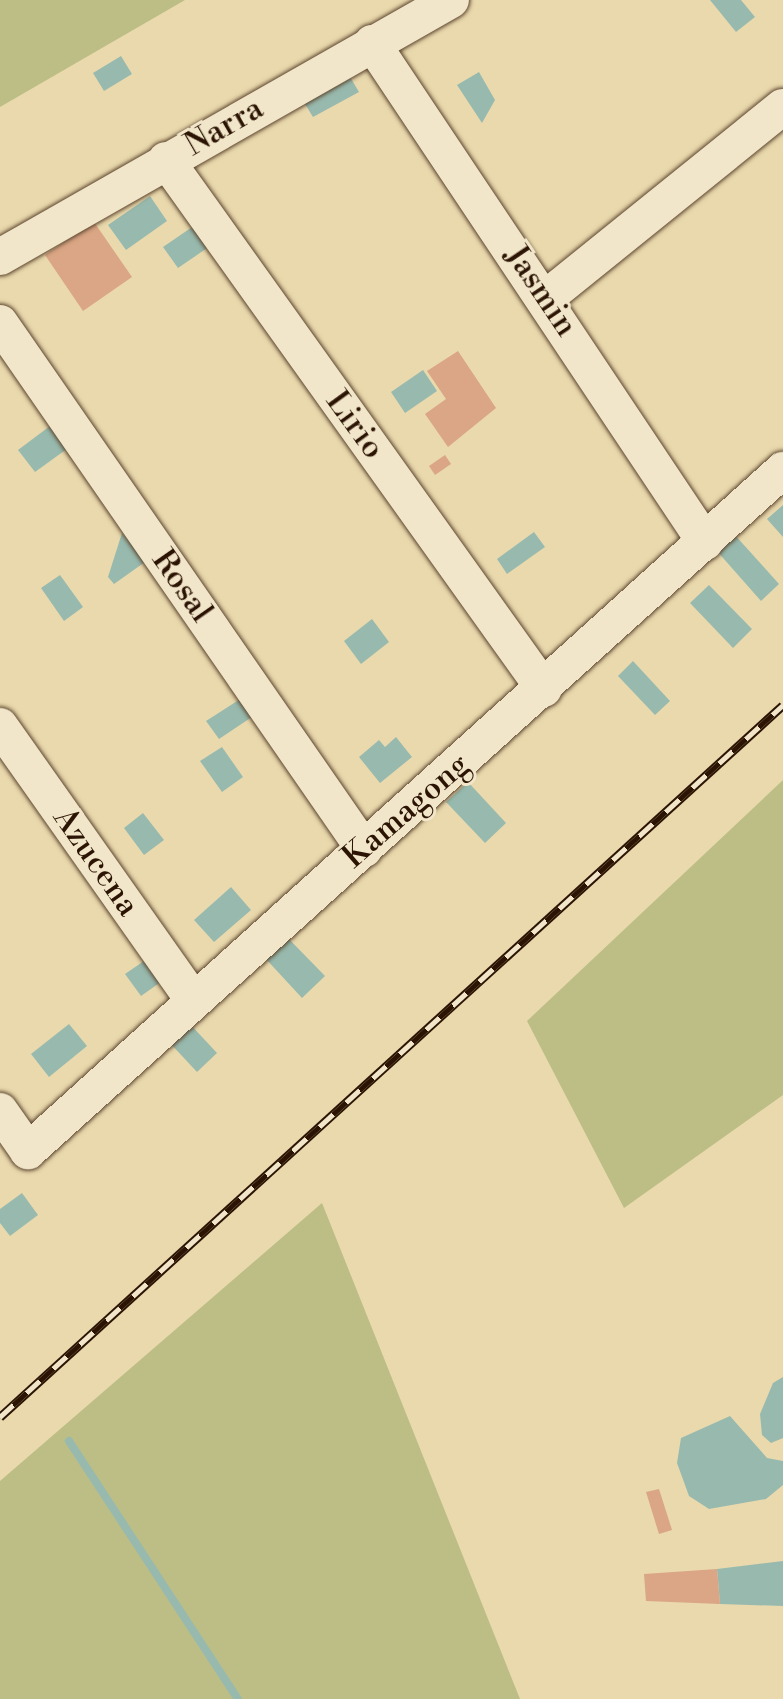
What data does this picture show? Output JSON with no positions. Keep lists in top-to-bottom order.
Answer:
{
  "streets": {
    "street": [
      "Narra",
      "Jasmin",
      "Lirio",
      "Rosal",
      "Kamagong",
      "Azucena"
    ]
  },
  "crossings": [
    ["Narra", "Jasmin"],
    ["Narra", "Lirio"],
    ["Jasmin", "Kamagong"],
    ["Lirio", "Kamagong"],
    ["Rosal", "Kamagong"],
    ["Kamagong", "Azucena"]
  ]
}
